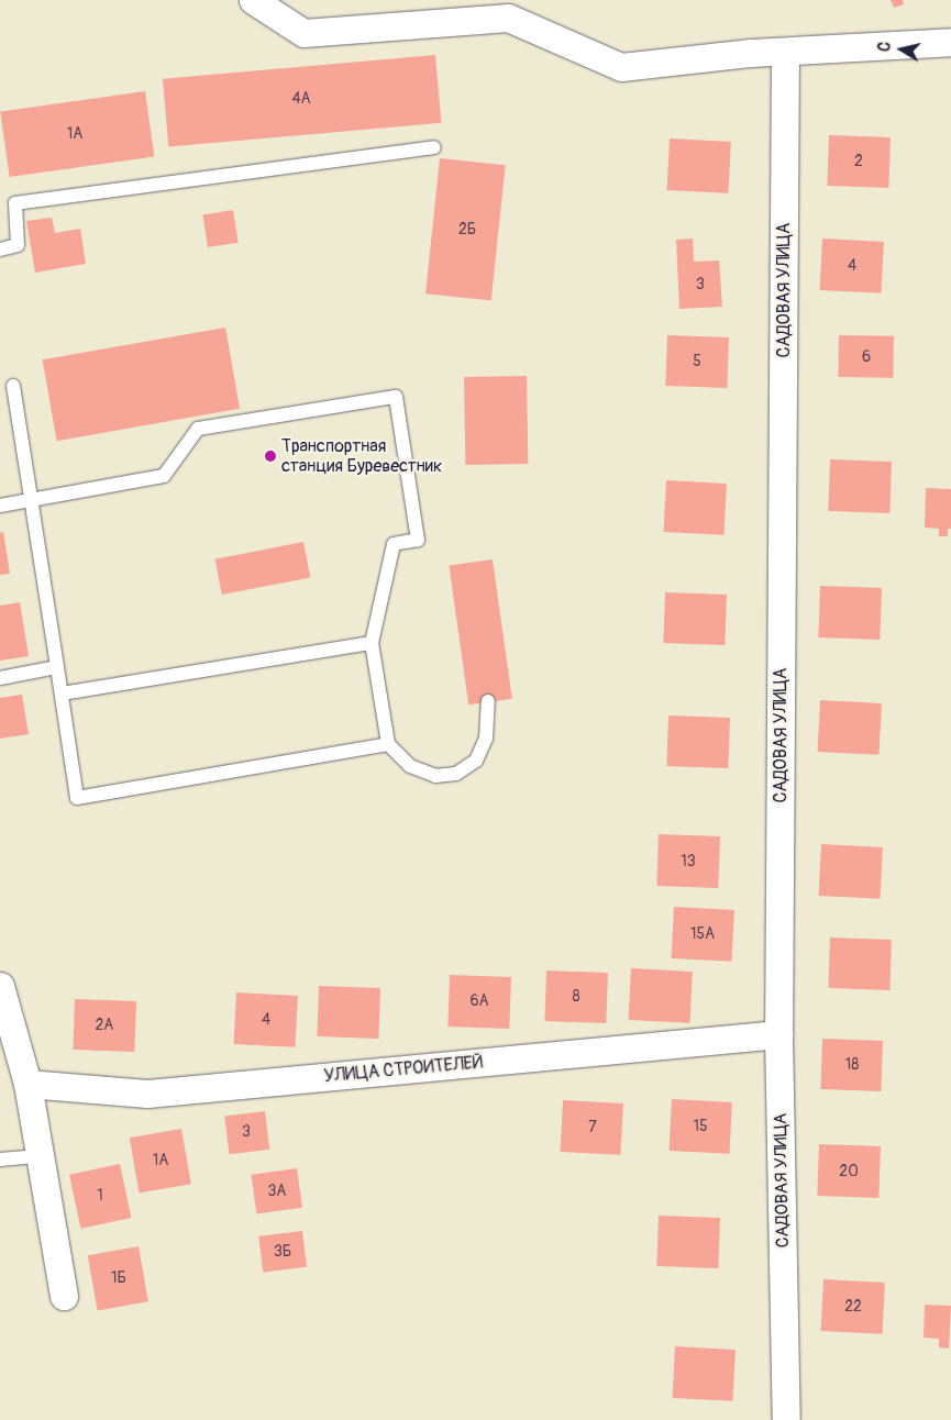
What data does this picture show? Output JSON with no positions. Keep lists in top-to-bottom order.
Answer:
{
  "streets": {
    "street": ["САДОВАЯ УЛИЦА", "УЛИЦА СТРОИТЕЛЕЙ"]
  },
  "crossings": [
    ["САДОВАЯ УЛИЦА", "УЛИЦА СТРОИТЕЛЕЙ"]
  ],
  "places": ["Транспортная станция Буревестник"],
  "house_numbers": [
    "4А",
    "1А",
    "2",
    "2Б",
    "4",
    "3",
    "6",
    "5",
    "13",
    "15А",
    "8",
    "6А",
    "4",
    "2А",
    "18",
    "15",
    "7",
    "3",
    "1А",
    "20",
    "3А",
    "1",
    "3Б",
    "1Б",
    "22"
  ],
  "north": "left"
}
